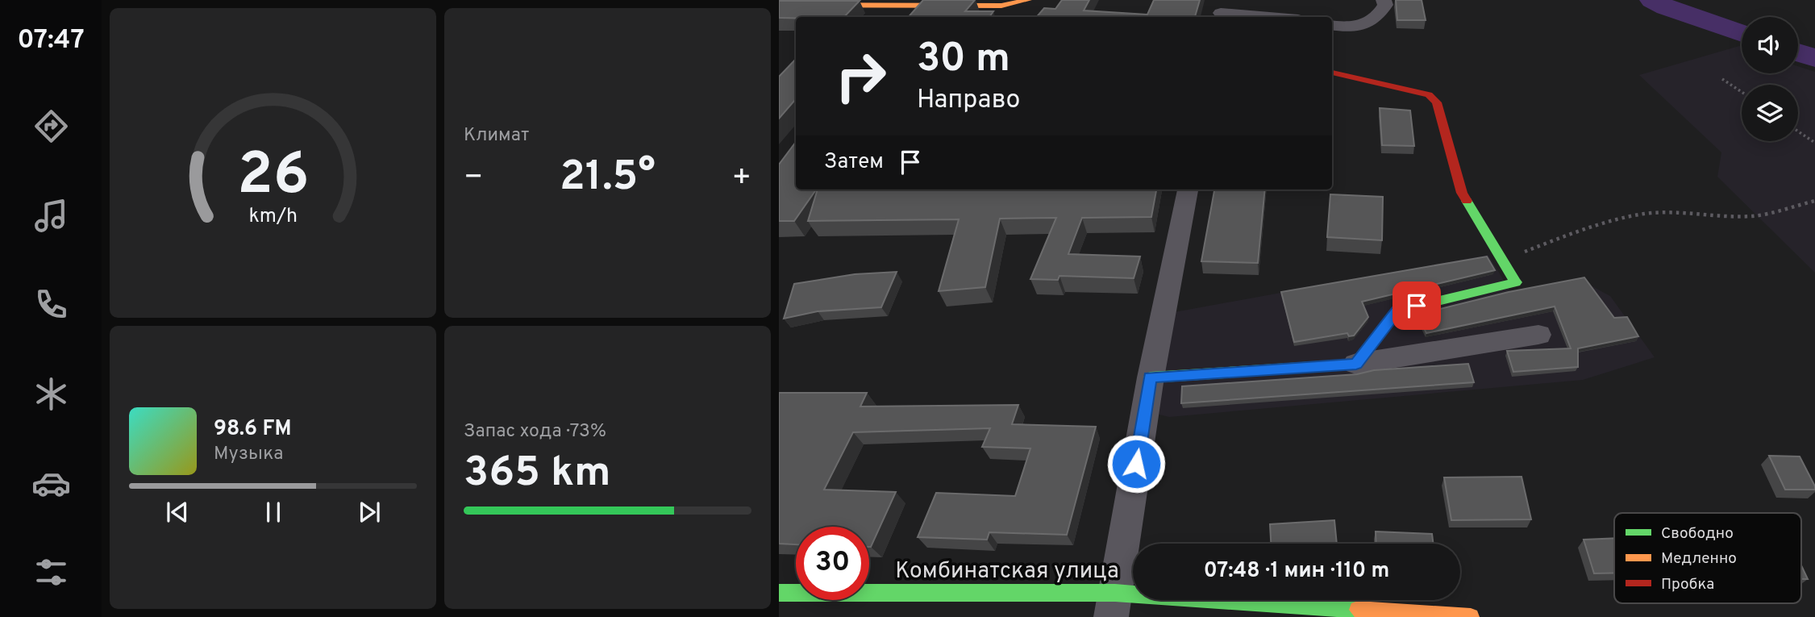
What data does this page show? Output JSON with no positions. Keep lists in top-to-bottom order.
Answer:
{
  "streets": {
    "street": ["Комбинатская улица"]
  },
  "legend": ["Свободно", "Медленно", "Пробка"],
  "page": {
    "tabs": "07:47",
    "tile": [
      "Климат",
      ["Запас хода · 73%", "365 km"]
    ],
    "turn": ["30 m", "Направо"],
    "then": "Затем",
    "heat": ["−", "21.5°", "+"],
    "song": ["98.6 FM", "Музыка"],
    "limit": "30",
    "trip": "07:48 · 1 мин · 110 m",
    "gauge": ["26", "km/h"]
  }
}
